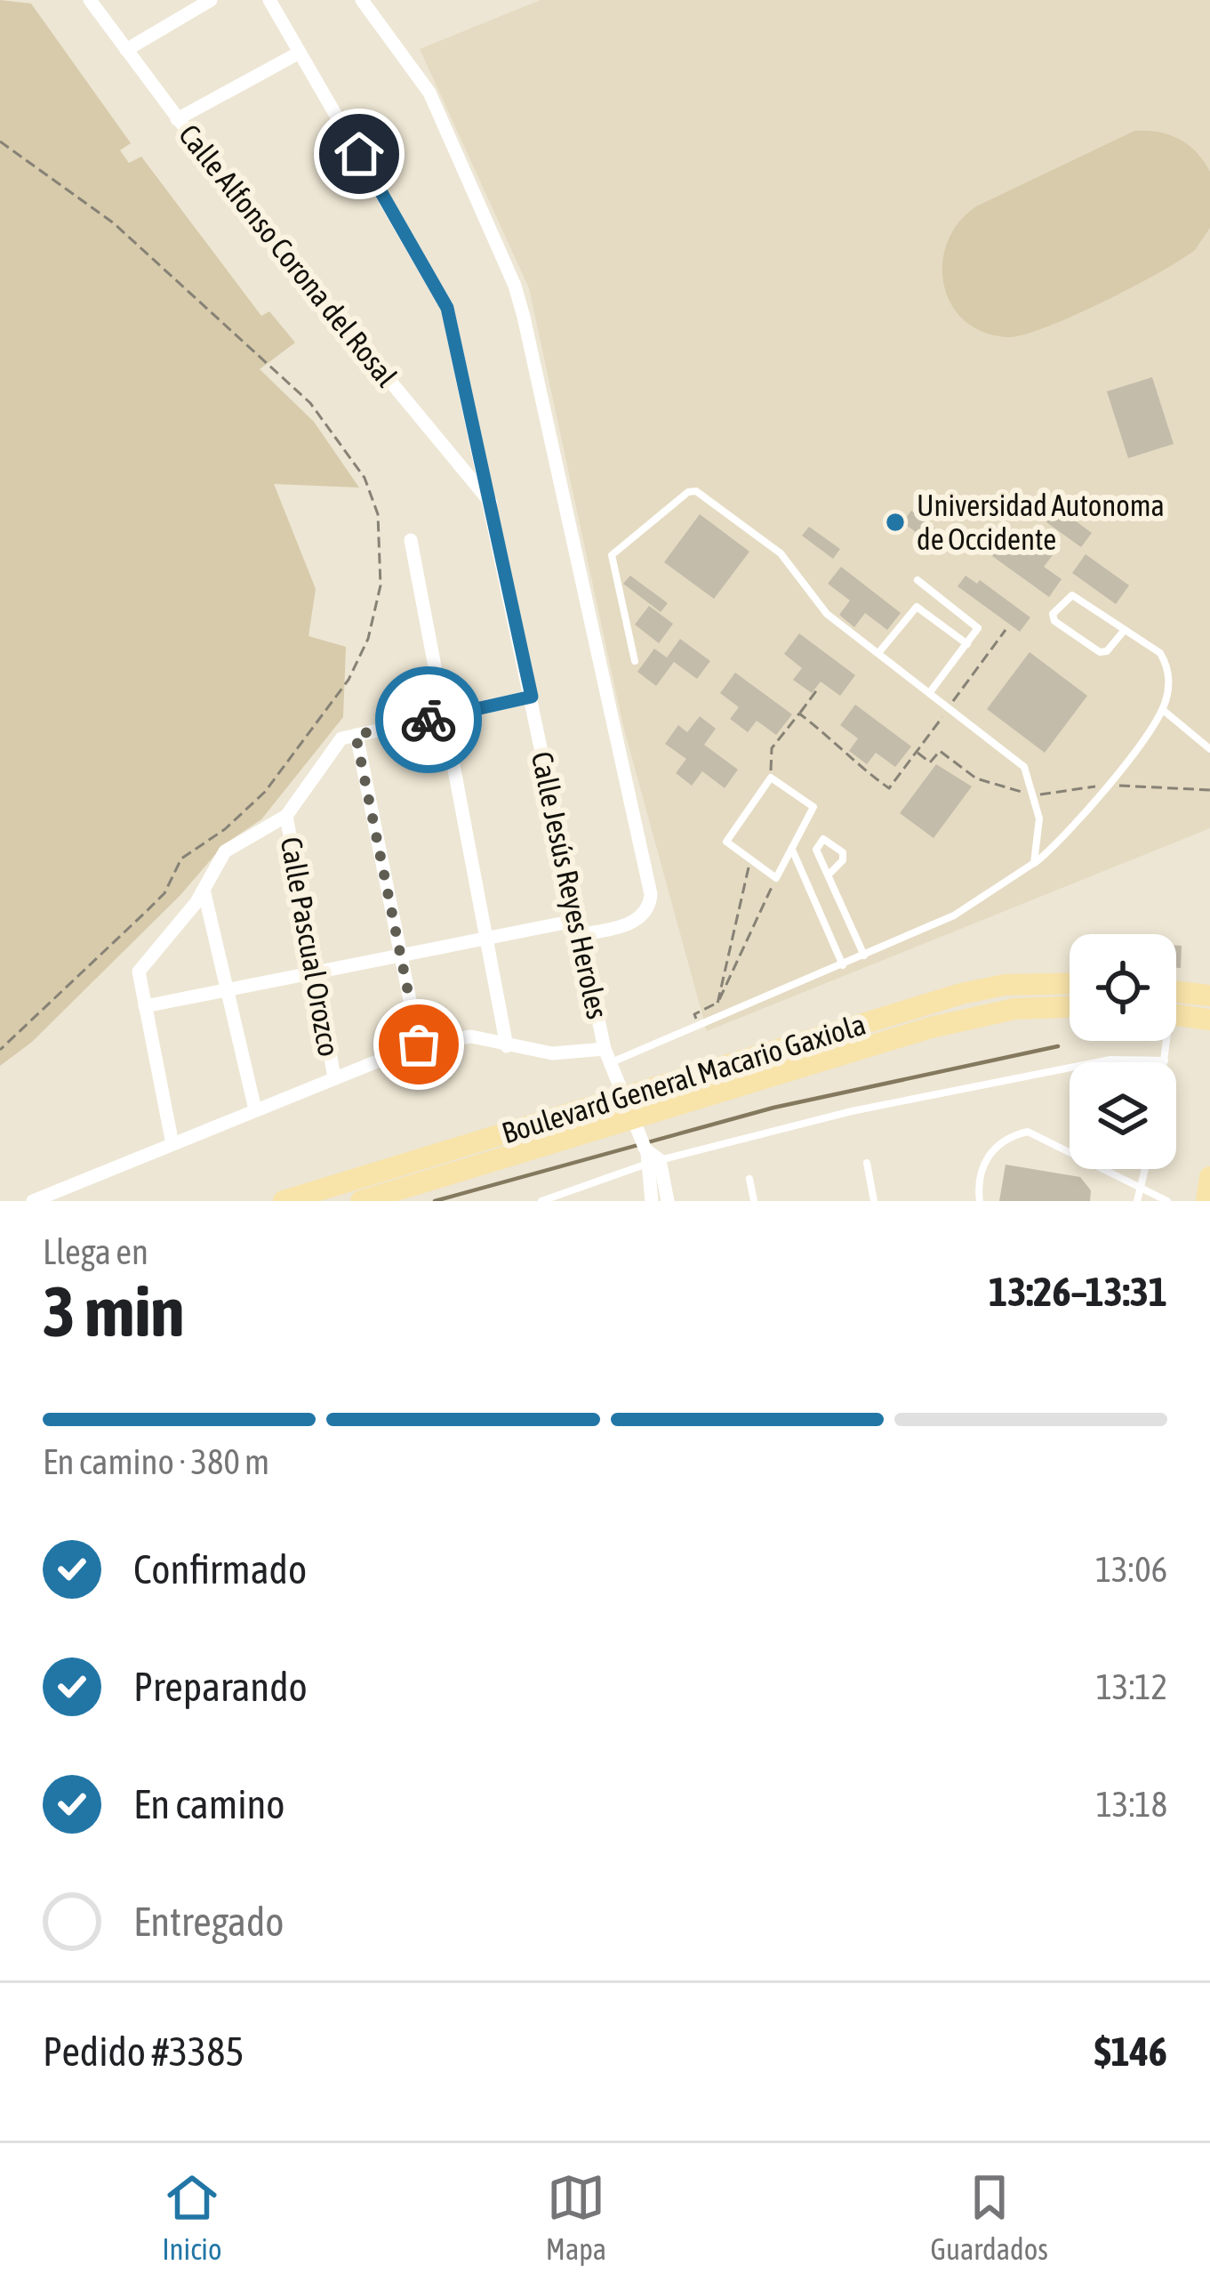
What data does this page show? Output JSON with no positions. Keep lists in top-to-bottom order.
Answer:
{
  "streets": {
    "main road": ["Boulevard General Macario Gaxiola"],
    "street": ["Calle Alfonso Corona del Rosal", "Calle Jesús Reyes Heroles", "Calle Pascual Orozco"]
  },
  "crossings": [
    ["Calle Alfonso Corona del Rosal", "Calle Jesús Reyes Heroles"],
    ["Calle Jesús Reyes Heroles", "Boulevard General Macario Gaxiola"]
  ],
  "places": ["Universidad Autonoma de Occidente"],
  "page": {
    "heading": ["3 min", "Llega en", "13:26–13:31"],
    "panel": ["Pedido #3385", "$146"],
    "bar": "En camino · 380 m",
    "list": [
      ["Confirmado", "13:06"],
      ["Preparando", "13:12"],
      ["En camino", "13:18"],
      "Entregado"
    ],
    "tabs": ["Inicio", "Mapa", "Guardados"]
  }
}
